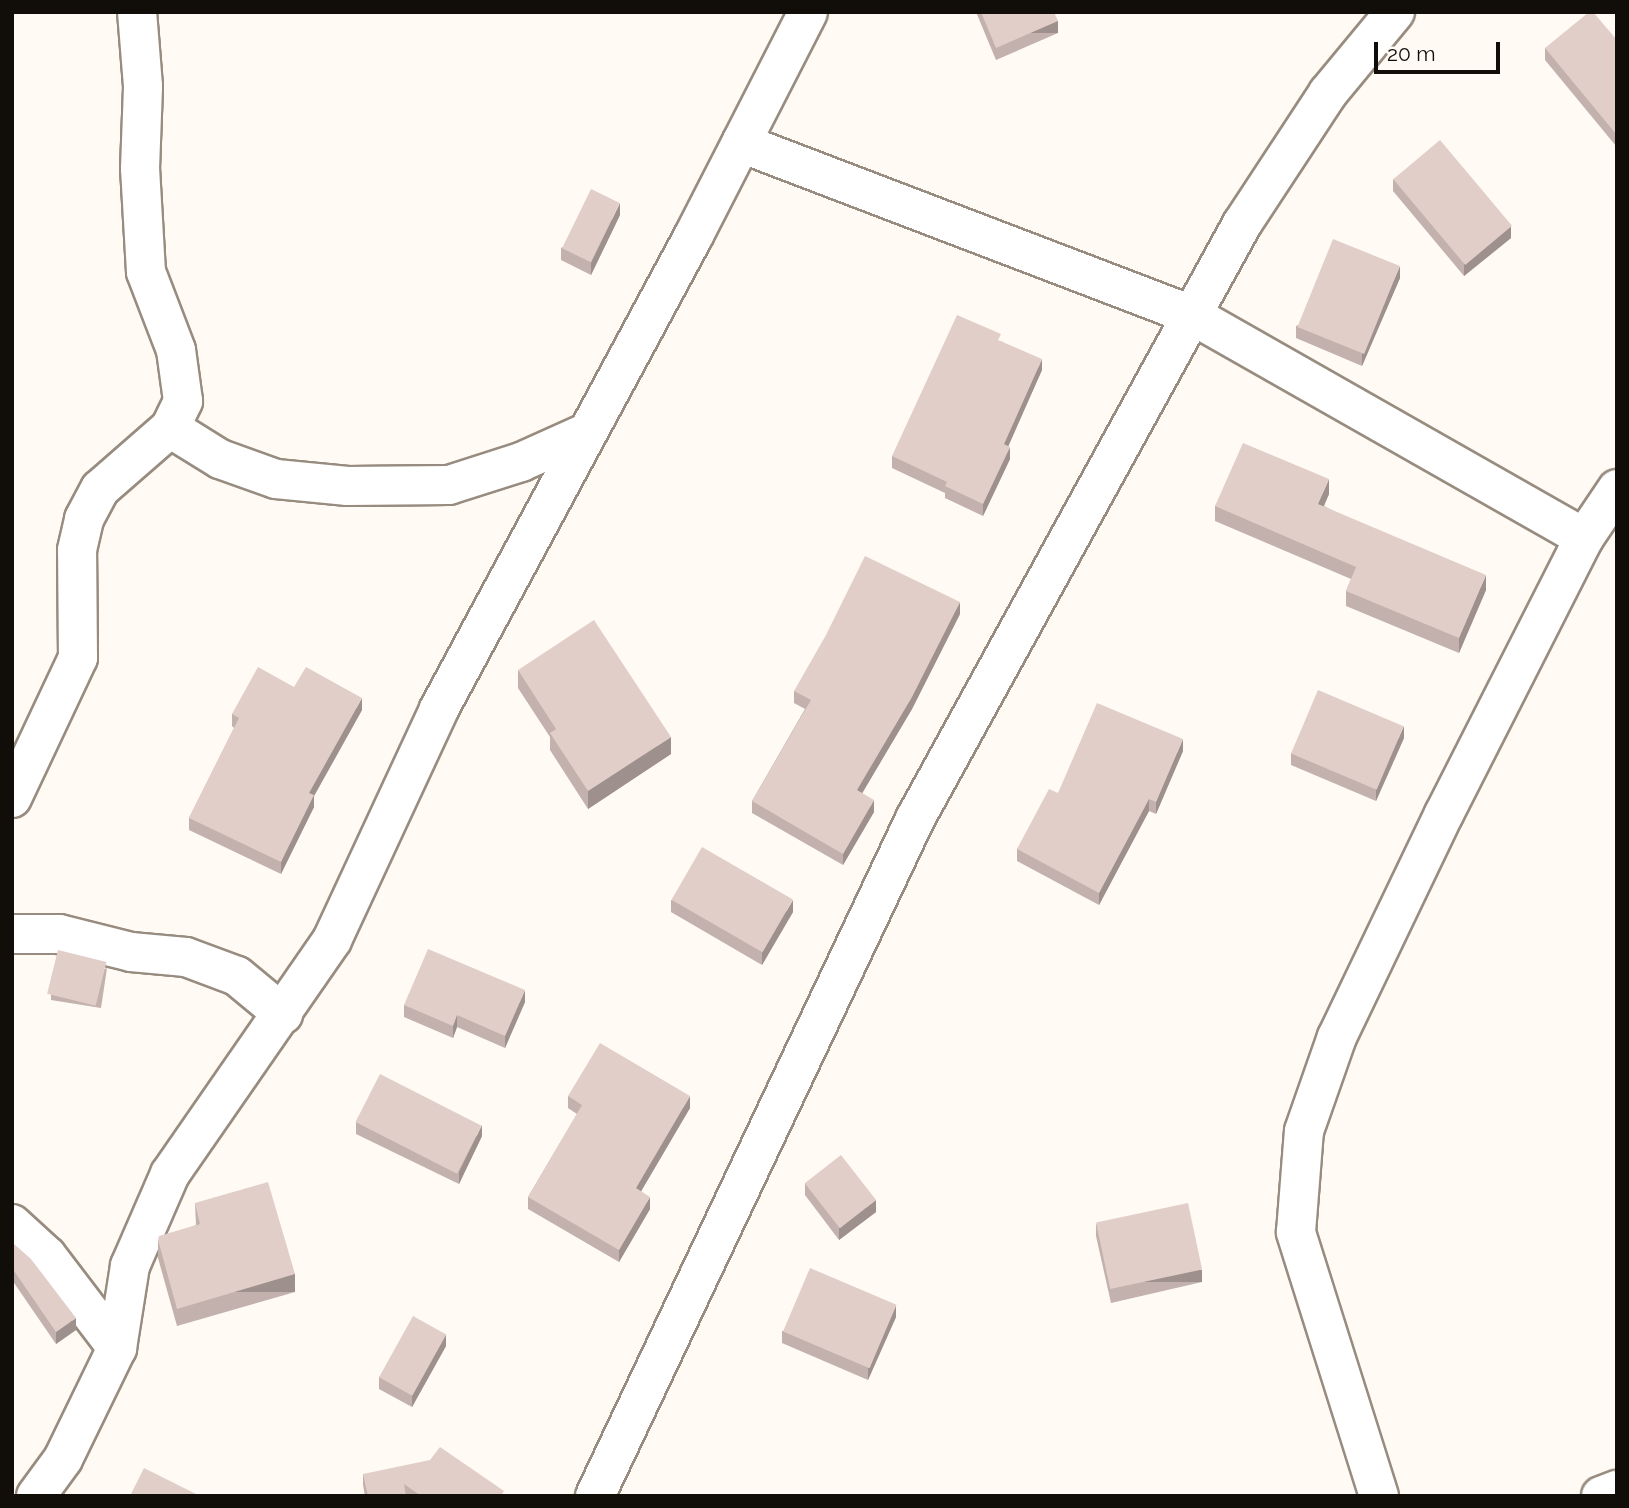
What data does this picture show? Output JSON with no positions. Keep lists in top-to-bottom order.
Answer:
{
  "scale_bar": "20 m"
}
